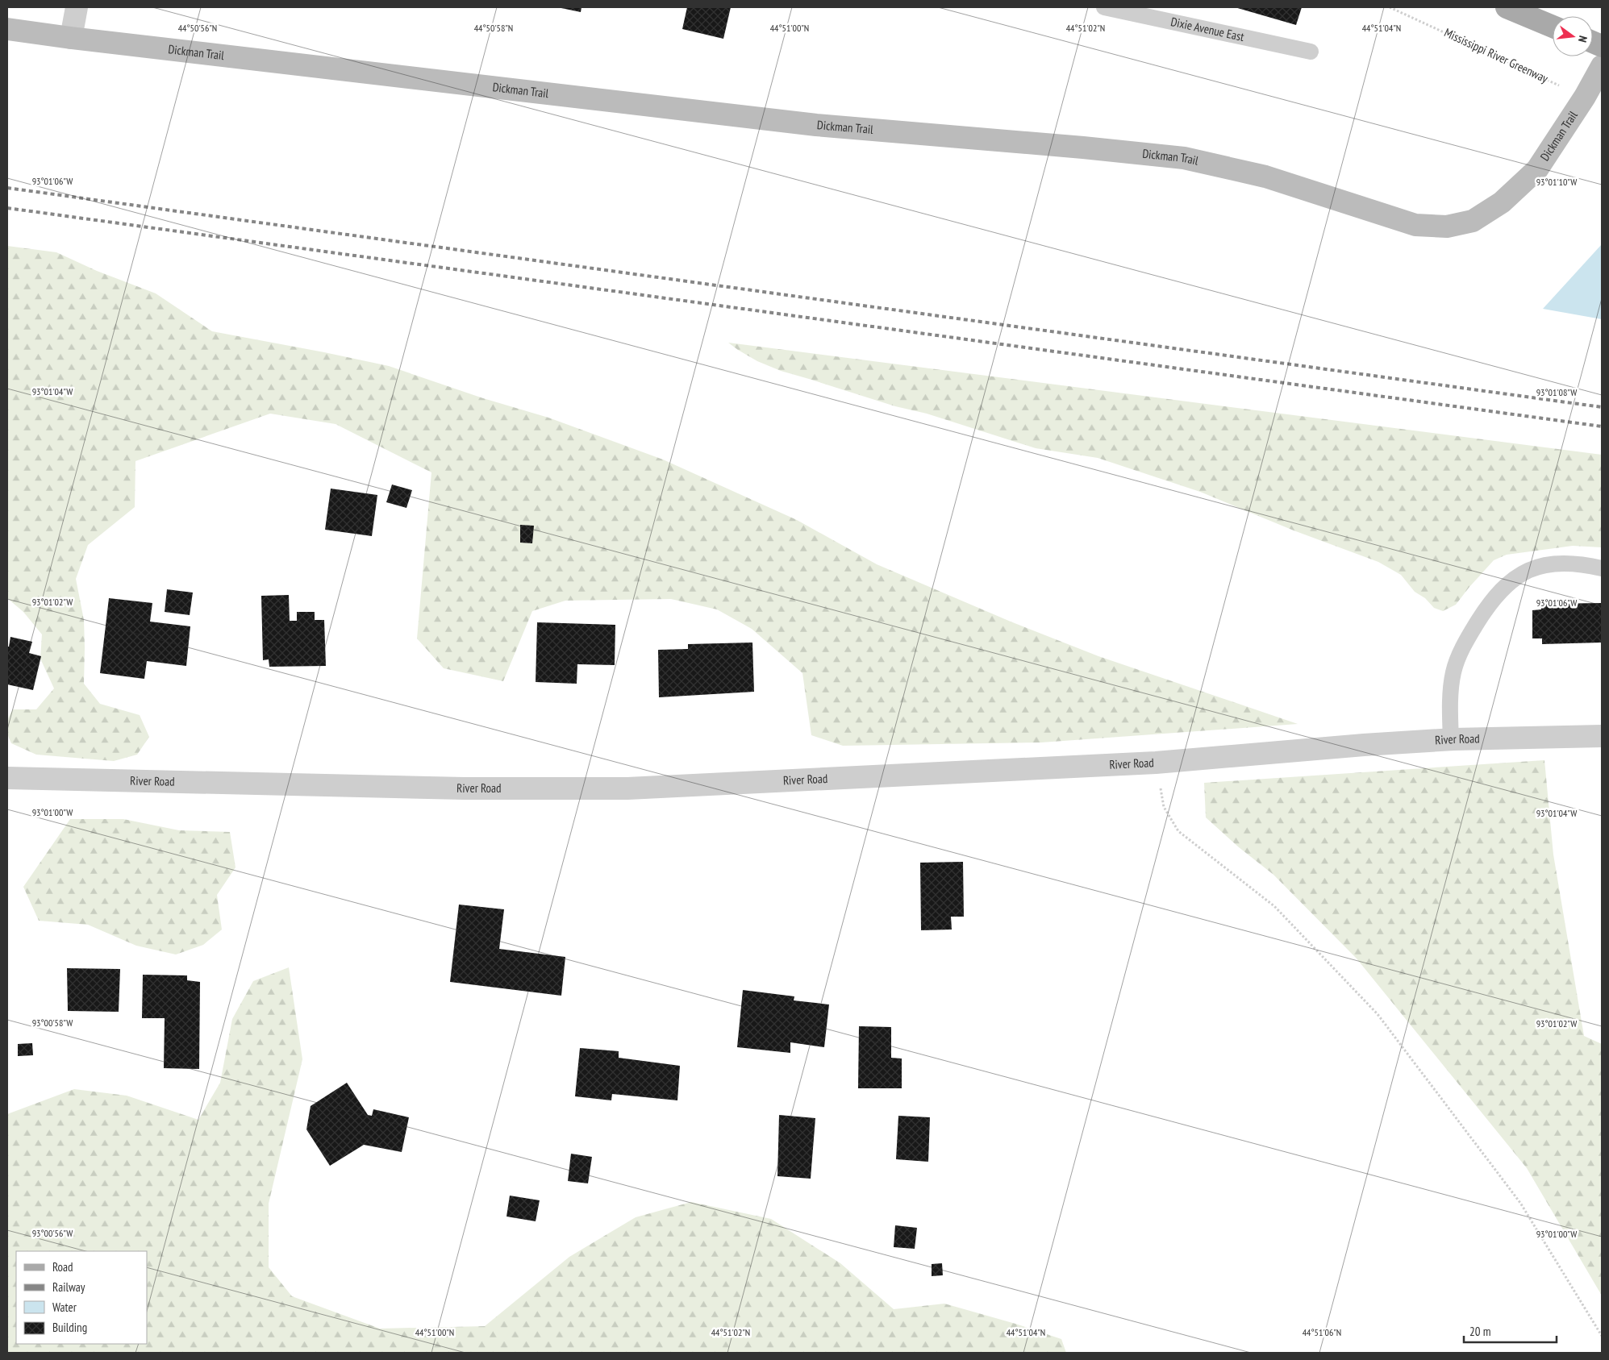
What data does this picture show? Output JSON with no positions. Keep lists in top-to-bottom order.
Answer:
{
  "streets": {
    "street": ["Dickman Trail", "River Road"],
    "lane": ["Dixie Avenue East"],
    "path": ["Mississippi River Greenway"]
  },
  "crossings": [
    ["Dickman Trail", "Mississippi River Greenway"]
  ],
  "legend": [
    "Road",
    "Railway",
    "Water",
    "Building"
  ],
  "scale_bar": "20 m",
  "north": "right",
  "coordinates": [
    "44°50'56\"N",
    "44°50'58\"N",
    "44°51'00\"N",
    "44°51'02\"N",
    "44°51'04\"N",
    "93°01'06\"W",
    "93°01'10\"W",
    "93°01'04\"W",
    "93°01'08\"W",
    "93°01'02\"W",
    "93°01'00\"W",
    "93°00'58\"W",
    "93°00'56\"W",
    "44°51'06\"N"
  ]
}
